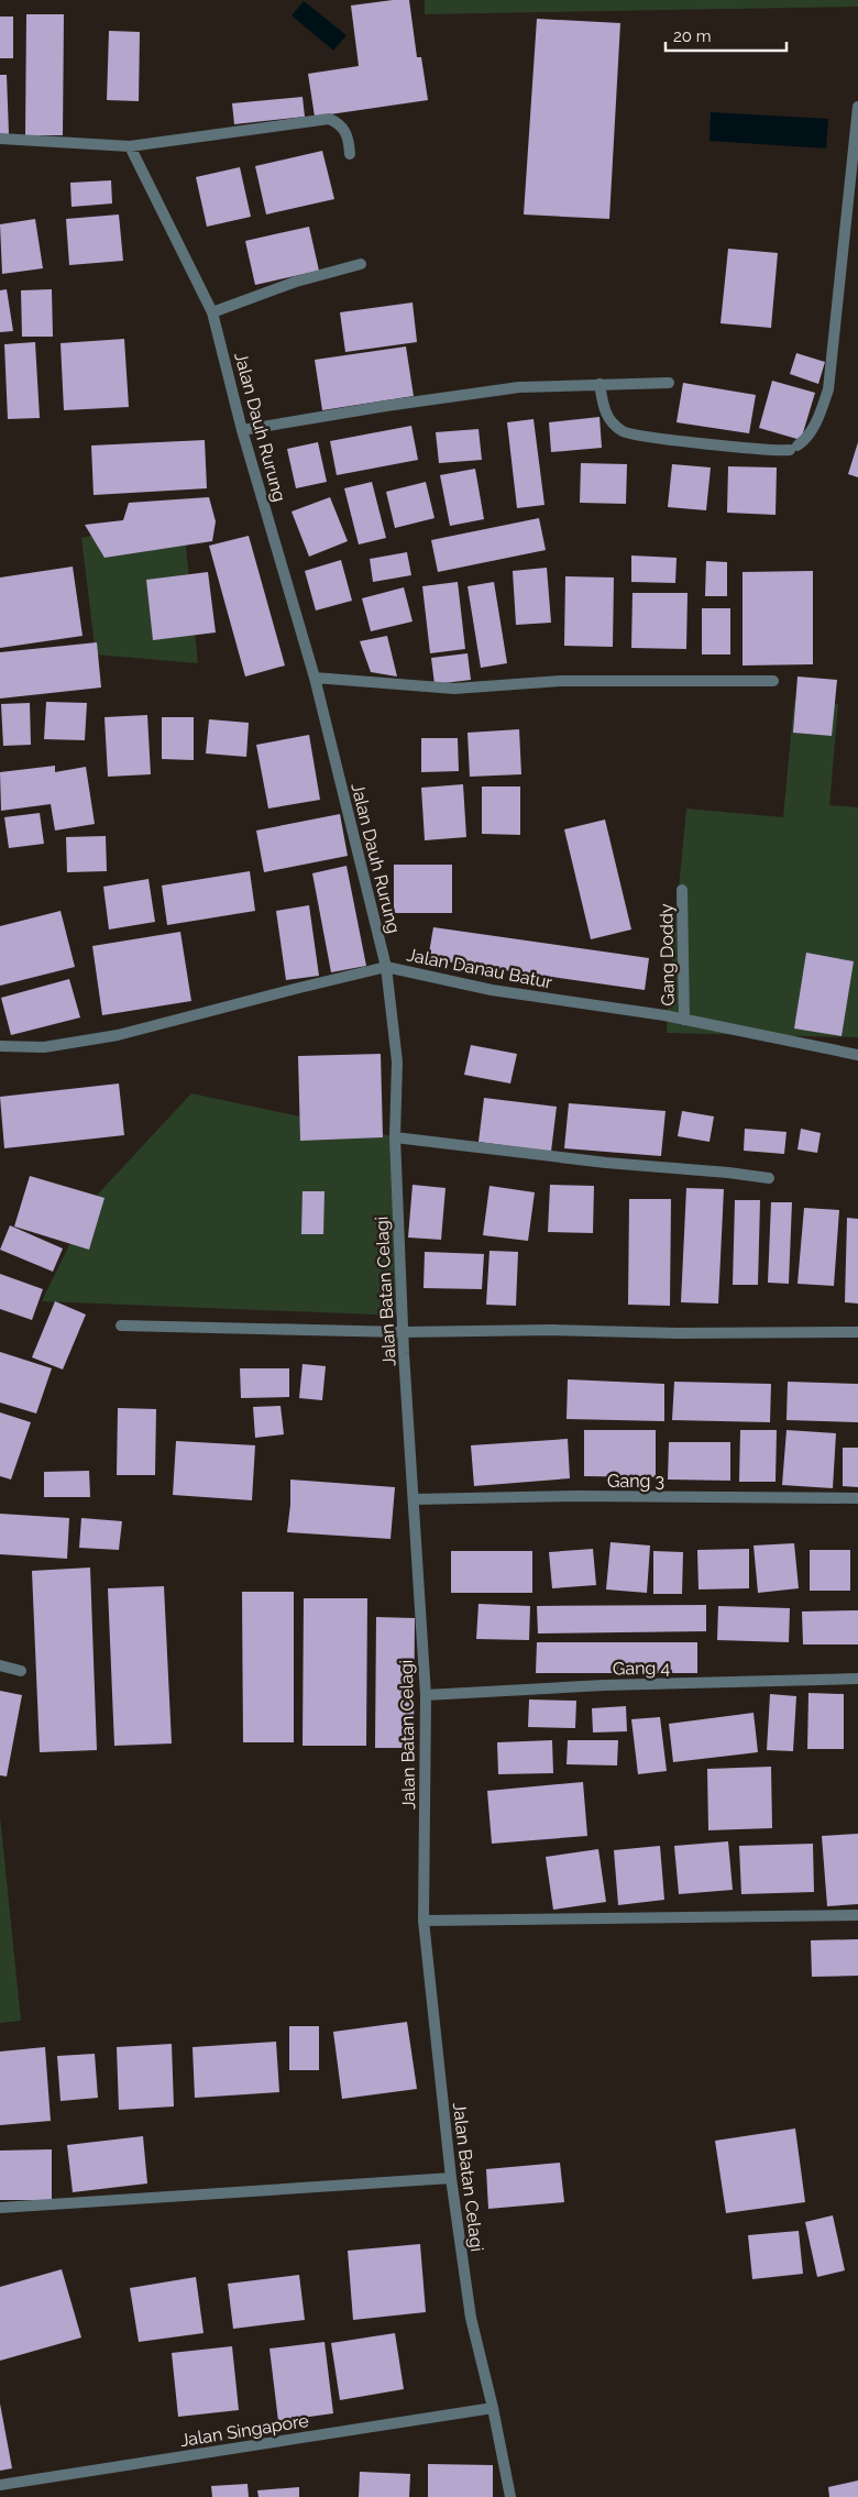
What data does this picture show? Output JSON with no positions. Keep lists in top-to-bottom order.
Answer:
{
  "streets": {
    "street": [
      "Jalan Dauh Rurung",
      "Gang Doddy",
      "Jalan Danau Batur",
      "Jalan Batan Celagi",
      "Gang 3",
      "Gang 4",
      "Jalan Singapore"
    ]
  },
  "crossings": [
    ["Jalan Dauh Rurung", "Jalan Danau Batur"],
    ["Jalan Dauh Rurung", "Jalan Batan Celagi"],
    ["Gang Doddy", "Jalan Danau Batur"],
    ["Jalan Danau Batur", "Jalan Batan Celagi"],
    ["Jalan Batan Celagi", "Gang 3"],
    ["Jalan Batan Celagi", "Gang 4"],
    ["Jalan Batan Celagi", "Jalan Singapore"]
  ],
  "scale_bar": "20 m"
}
